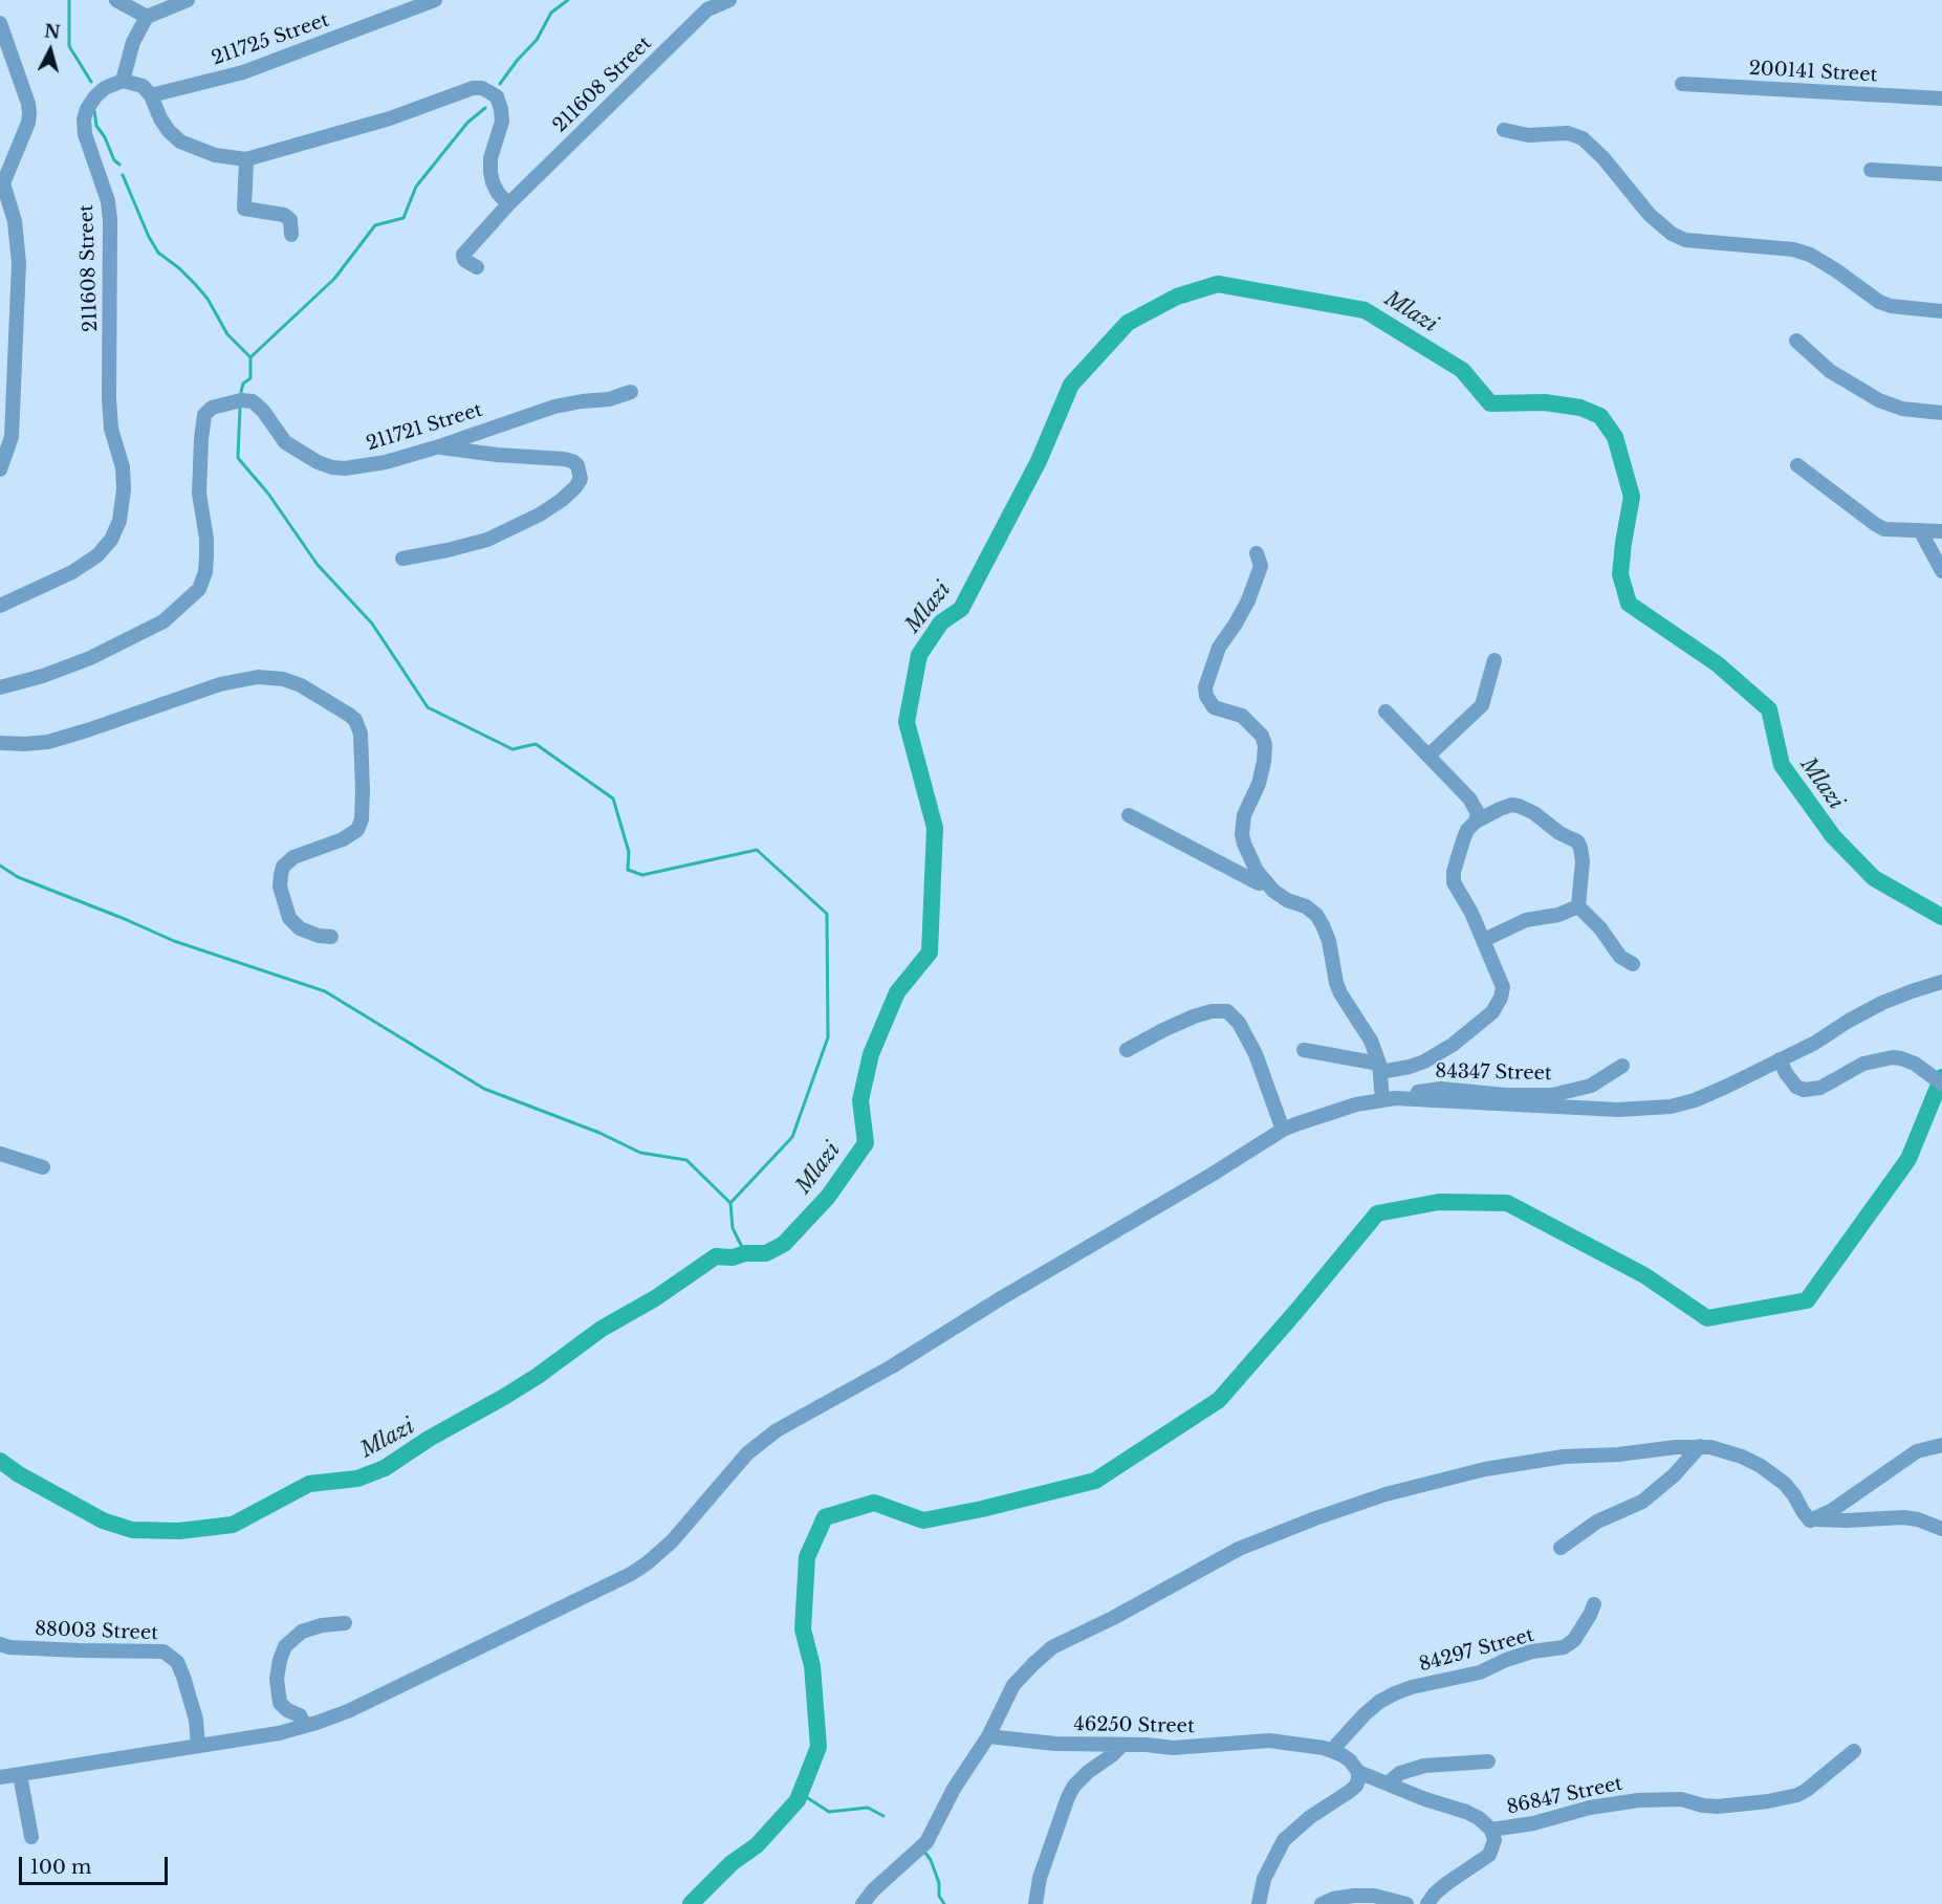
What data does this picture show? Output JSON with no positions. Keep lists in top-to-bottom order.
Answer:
{
  "streets": {
    "street": [
      "211725 Street",
      "200141 Street",
      "211608 Street",
      "211721 Street",
      "84347 Street",
      "88003 Street",
      "84297 Street",
      "46250 Street",
      "86847 Street"
    ]
  },
  "crossings": [
    ["84297 Street", "46250 Street"]
  ],
  "water": ["Mlazi"],
  "scale_bar": "100 m",
  "north": "top"
}
